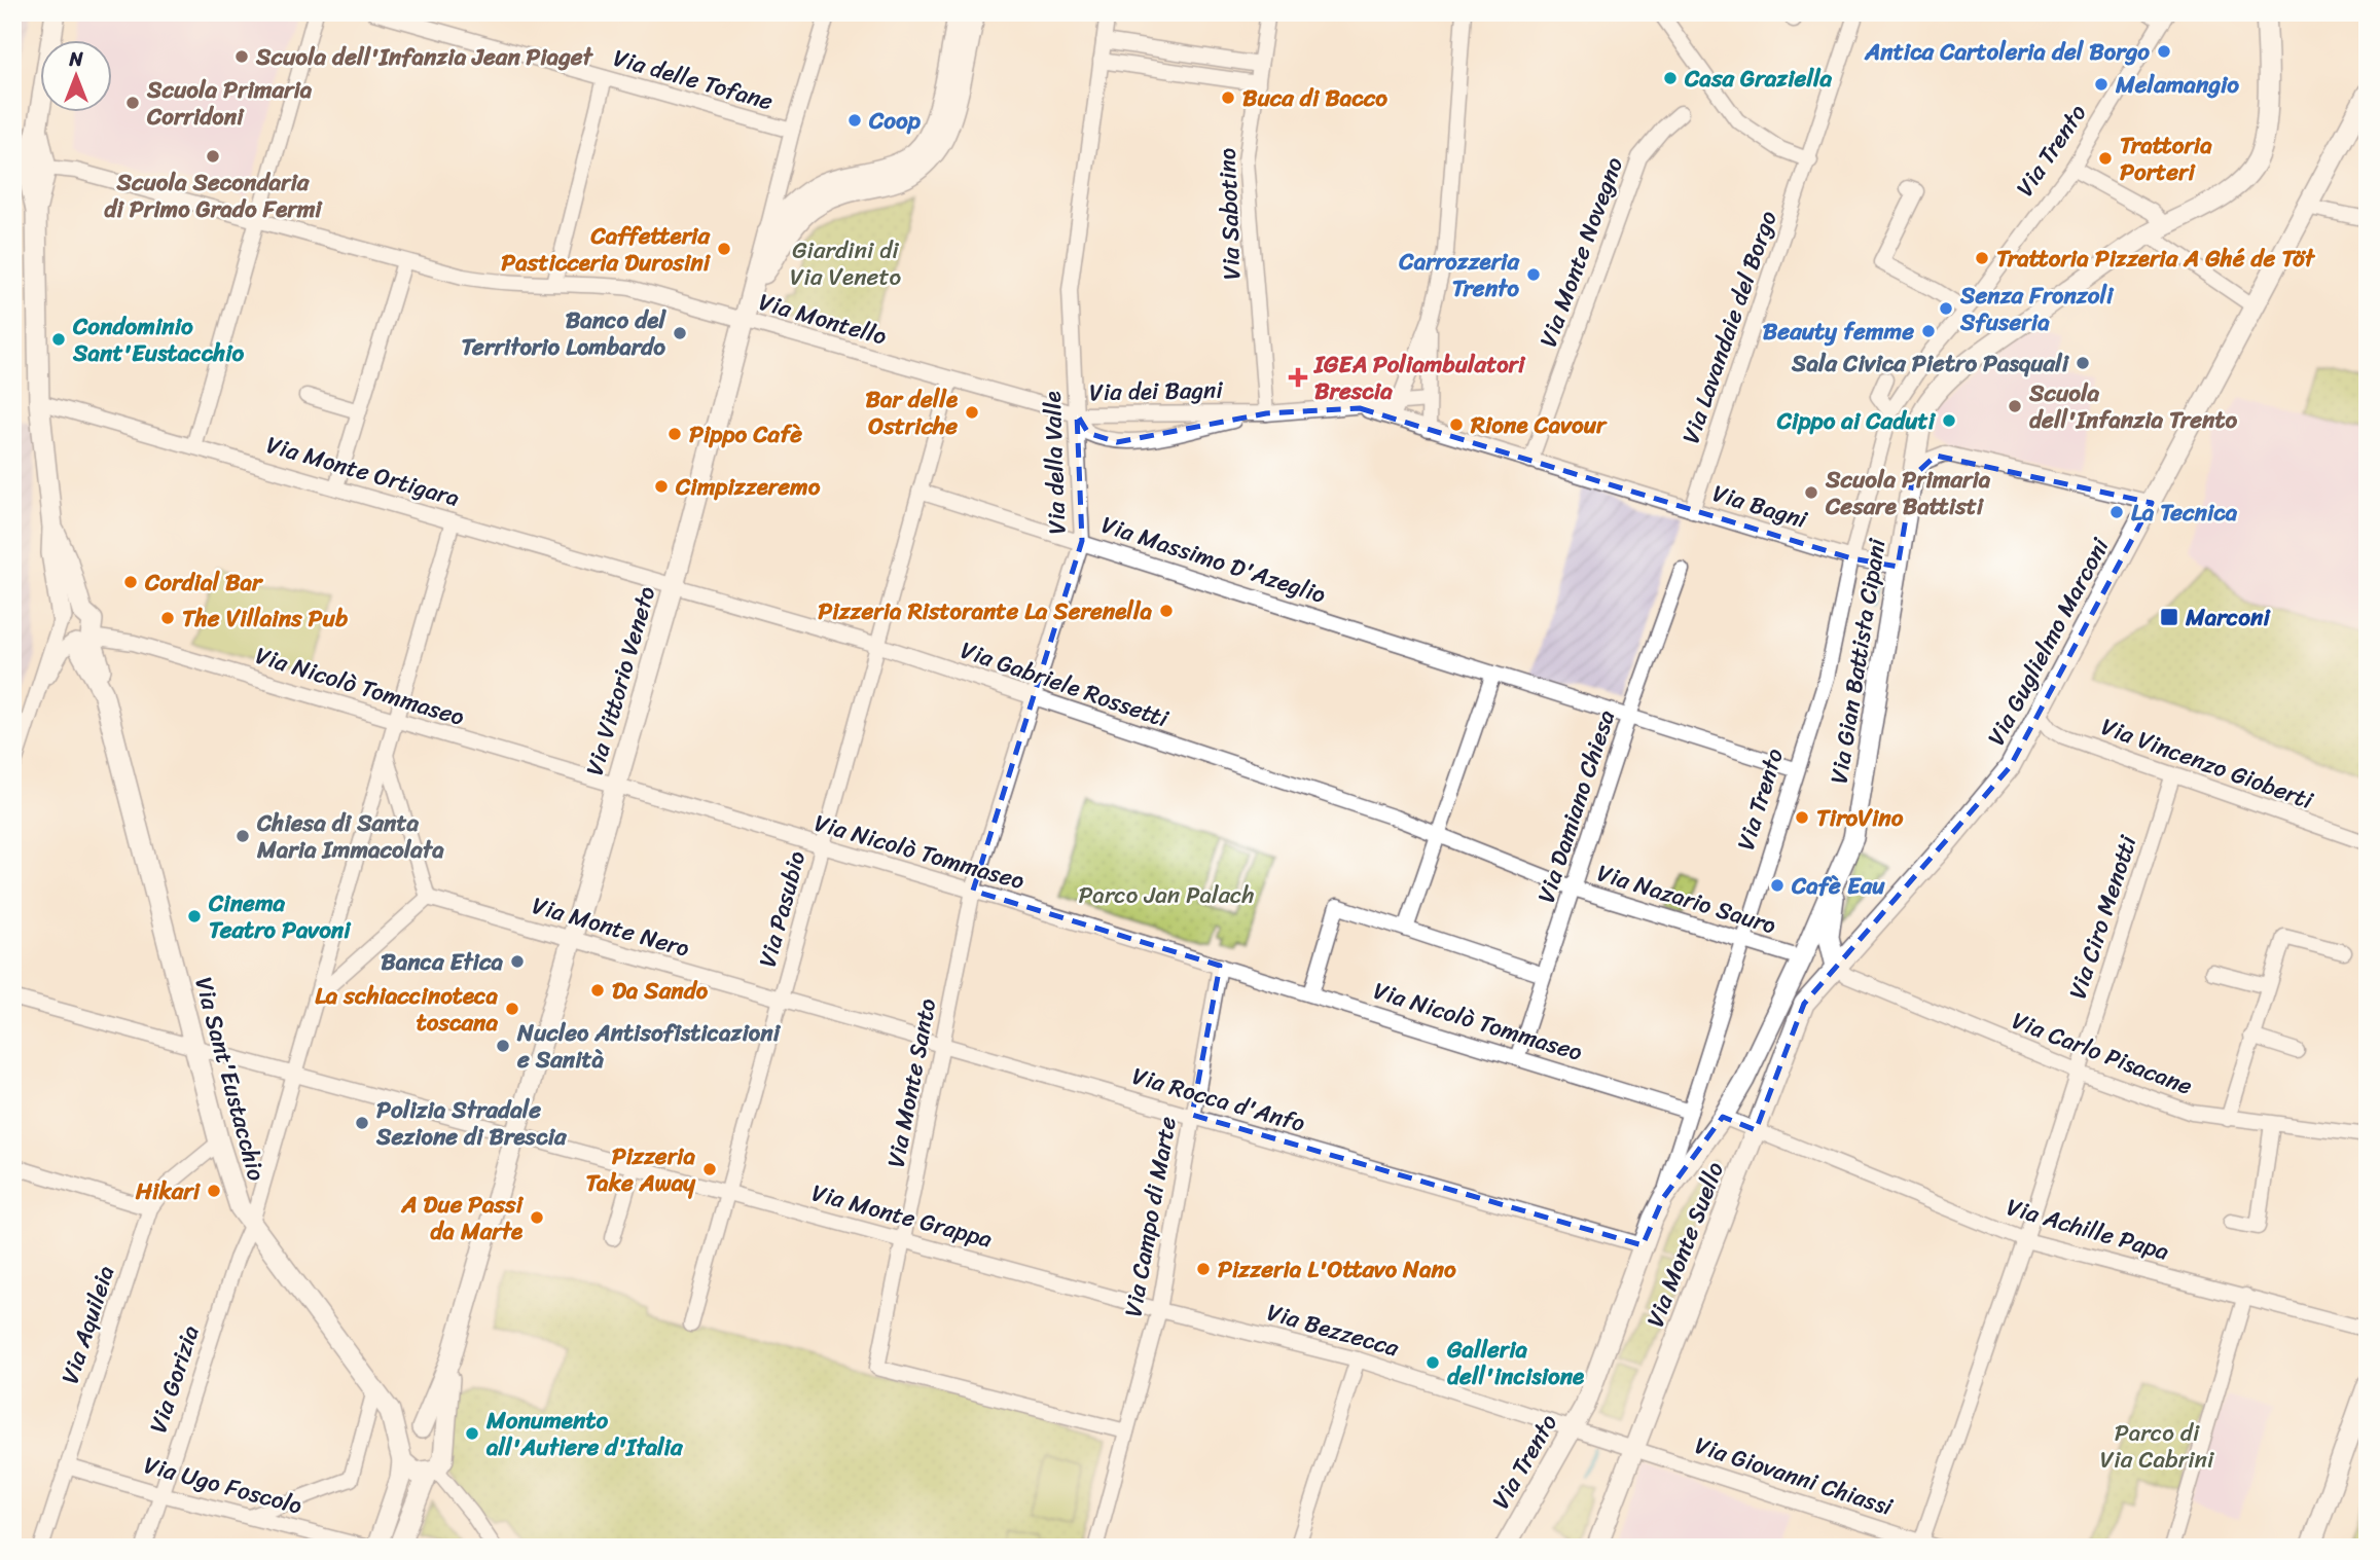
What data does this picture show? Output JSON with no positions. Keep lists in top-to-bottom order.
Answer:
{
  "streets": {
    "street": [
      "Via delle Tofane",
      "Via Trento",
      "Via Sabotino",
      "Via Monte Novegno",
      "Via Montello",
      "Via Lavandaie del Borgo",
      "Via dei Bagni",
      "Via della Valle",
      "Via Monte Ortigara",
      "Via Bagni",
      "Via Massimo D'Azeglio",
      "Via Guglielmo Marconi",
      "Via Gian Battista Cipani",
      "Via Vittorio Veneto",
      "Via Gabriele Rossetti",
      "Via Nicolò Tommaseo",
      "Via Vincenzo Gioberti",
      "Via Damiano Chiesa",
      "Via Nazario Sauro",
      "Via Pasubio",
      "Via Ciro Menotti",
      "Via Monte Nero",
      "Via Carlo Pisacane",
      "Via Sant'Eustacchio",
      "Via Monte Santo",
      "Via Rocca d'Anfo",
      "Via Monte Grappa",
      "Via Campo di Marte",
      "Via Achille Papa",
      "Via Monte Suello",
      "Via Aquileia",
      "Via Bezzecca",
      "Via Gorizia",
      "Via Giovanni Chiassi",
      "Via Ugo Foscolo"
    ]
  },
  "crossings": [
    ["Via delle Tofane", "Via Vittorio Veneto"],
    ["Via Trento", "Via Bagni"],
    ["Via Trento", "Via Massimo D'Azeglio"],
    ["Via Trento", "Via Nicolò Tommaseo"],
    ["Via Trento", "Via Nazario Sauro"],
    ["Via Trento", "Via Rocca d'Anfo"],
    ["Via Trento", "Via Monte Suello"],
    ["Via Trento", "Via Bezzecca"],
    ["Via Sabotino", "Via dei Bagni"],
    ["Via Monte Novegno", "Via dei Bagni"],
    ["Via Montello", "Via dei Bagni"],
    ["Via Montello", "Via della Valle"],
    ["Via Montello", "Via Vittorio Veneto"],
    ["Via Montello", "Via Pasubio"],
    ["Via Montello", "Via Sant'Eustacchio"],
    ["Via Lavandaie del Borgo", "Via dei Bagni"],
    ["Via Lavandaie del Borgo", "Via Bagni"],
    ["Via dei Bagni", "Via della Valle"],
    ["Via dei Bagni", "Via Bagni"],
    ["Via della Valle", "Via Massimo D'Azeglio"],
    ["Via della Valle", "Via Gabriele Rossetti"],
    ["Via della Valle", "Via Nicolò Tommaseo"],
    ["Via della Valle", "Via Monte Santo"],
    ["Via Monte Ortigara", "Via Vittorio Veneto"],
    ["Via Monte Ortigara", "Via Gabriele Rossetti"],
    ["Via Monte Ortigara", "Via Sant'Eustacchio"],
    ["Via Monte Ortigara", "Via Gorizia"],
    ["Via Bagni", "Via Gian Battista Cipani"],
    ["Via Massimo D'Azeglio", "Via Damiano Chiesa"],
    ["Via Massimo D'Azeglio", "Via Pasubio"],
    ["Via Guglielmo Marconi", "Via Vincenzo Gioberti"],
    ["Via Guglielmo Marconi", "Via Carlo Pisacane"],
    ["Via Guglielmo Marconi", "Via Monte Suello"],
    ["Via Gian Battista Cipani", "Via Nazario Sauro"],
    ["Via Gian Battista Cipani", "Via Monte Suello"],
    ["Via Vittorio Veneto", "Via Gabriele Rossetti"],
    ["Via Vittorio Veneto", "Via Nicolò Tommaseo"],
    ["Via Vittorio Veneto", "Via Monte Nero"],
    ["Via Vittorio Veneto", "Via Monte Grappa"],
    ["Via Gabriele Rossetti", "Via Nazario Sauro"],
    ["Via Gabriele Rossetti", "Via Pasubio"],
    ["Via Nicolò Tommaseo", "Via Damiano Chiesa"],
    ["Via Nicolò Tommaseo", "Via Pasubio"],
    ["Via Nicolò Tommaseo", "Via Sant'Eustacchio"],
    ["Via Nicolò Tommaseo", "Via Monte Santo"],
    ["Via Nicolò Tommaseo", "Via Campo di Marte"],
    ["Via Nicolò Tommaseo", "Via Gorizia"],
    ["Via Vincenzo Gioberti", "Via Ciro Menotti"],
    ["Via Damiano Chiesa", "Via Nazario Sauro"],
    ["Via Nazario Sauro", "Via Monte Suello"],
    ["Via Pasubio", "Via Monte Nero"],
    ["Via Pasubio", "Via Rocca d'Anfo"],
    ["Via Pasubio", "Via Monte Grappa"],
    ["Via Ciro Menotti", "Via Carlo Pisacane"],
    ["Via Ciro Menotti", "Via Achille Papa"],
    ["Via Ciro Menotti", "Via Giovanni Chiassi"],
    ["Via Monte Nero", "Via Rocca d'Anfo"],
    ["Via Carlo Pisacane", "Via Monte Suello"],
    ["Via Sant'Eustacchio", "Via Monte Grappa"],
    ["Via Sant'Eustacchio", "Via Aquileia"],
    ["Via Sant'Eustacchio", "Via Gorizia"],
    ["Via Monte Santo", "Via Rocca d'Anfo"],
    ["Via Monte Santo", "Via Monte Grappa"],
    ["Via Monte Santo", "Via Campo di Marte"],
    ["Via Rocca d'Anfo", "Via Campo di Marte"],
    ["Via Monte Grappa", "Via Campo di Marte"],
    ["Via Monte Grappa", "Via Bezzecca"],
    ["Via Monte Grappa", "Via Gorizia"],
    ["Via Campo di Marte", "Via Bezzecca"],
    ["Via Achille Papa", "Via Monte Suello"],
    ["Via Monte Suello", "Via Giovanni Chiassi"],
    ["Via Aquileia", "Via Ugo Foscolo"],
    ["Via Gorizia", "Via Ugo Foscolo"]
  ],
  "parks": ["Giardini di Via Veneto", "Parco Jan Palach", "Parco di Via Cabrini"],
  "places": {
    "other": [
      "Antica Cartoleria del Borgo",
      "Scuola dell'Infanzia Jean Piaget",
      "Casa Graziella",
      "Melamangio",
      "Buca di Bacco",
      "Scuola Primaria Corridoni",
      "Coop",
      "Scuola Secondaria di Primo Grado Fermi",
      "Trattoria Porteri",
      "Caffetteria Pasticceria Durosini",
      "Trattoria Pizzeria A Ghé de Töt",
      "Carrozzeria Trento",
      "Senza Fronzoli Sfuseria",
      "Beauty femme",
      "Banco del Territorio Lombardo",
      "Condominio Sant'Eustacchio",
      "Sala Civica Pietro Pasquali",
      "Scuola dell'Infanzia Trento",
      "Bar delle Ostriche",
      "Cippo ai Caduti",
      "Rione Cavour",
      "Pippo Cafè",
      "Cimpizzeremo",
      "Scuola Primaria Cesare Battisti",
      "La Tecnica",
      "Cordial Bar",
      "Pizzeria Ristorante La Serenella",
      "The Villains Pub",
      "TiroVino",
      "Chiesa di Santa Maria Immacolata",
      "Cafè Eau",
      "Cinema Teatro Pavoni",
      "Banca Etica",
      "Da Sando",
      "La schiaccinoteca toscana",
      "Nucleo Antisofisticazioni e Sanità",
      "Polizia Stradale Sezione di Brescia",
      "Pizzeria Take Away",
      "Hikari",
      "A Due Passi da Marte",
      "Pizzeria L'Ottavo Nano",
      "Galleria dell'incisione",
      "Monumento all'Autiere d'Italia"
    ],
    "health": ["IGEA Poliambulatori Brescia"],
    "transit": ["Marconi"]
  },
  "north": "top"
}
